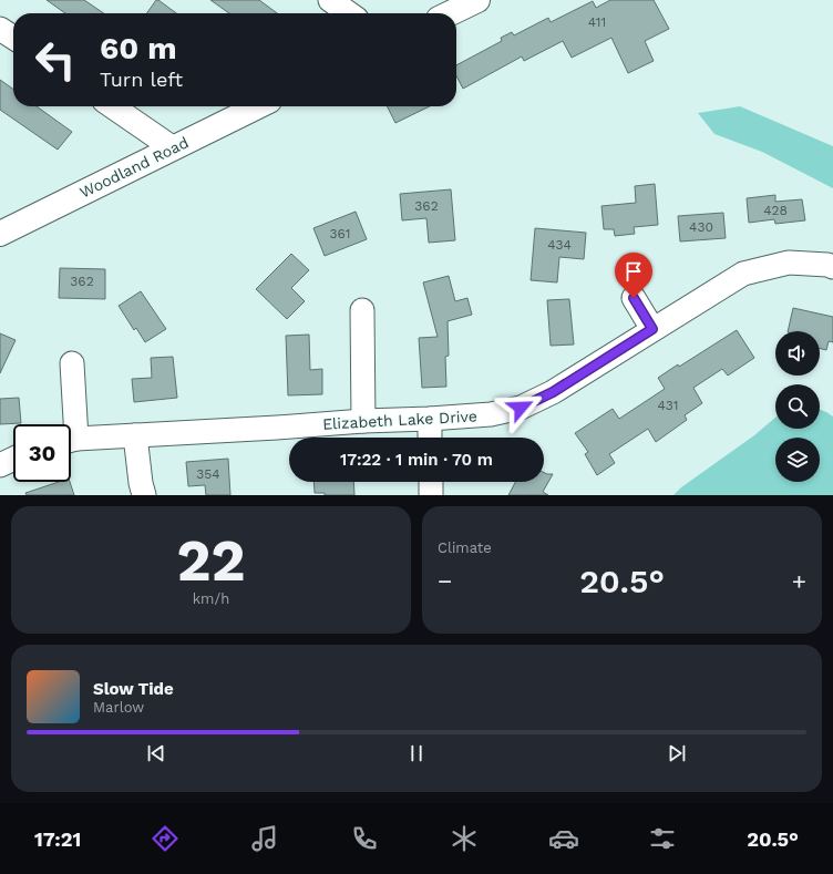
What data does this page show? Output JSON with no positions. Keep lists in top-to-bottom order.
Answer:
{
  "streets": {
    "main road": ["Woodland Road"],
    "street": ["Elizabeth Lake Drive"]
  },
  "house_numbers": [
    "411",
    "362",
    "428",
    "430",
    "361",
    "434",
    "362",
    "431",
    "354"
  ],
  "page": {
    "turn": ["60 m", "Turn left"],
    "limit": "30",
    "trip": "17:22 · 1 min · 70 m",
    "tile": [
      ["22", "km/h"],
      "Climate"
    ],
    "heat": ["−", "20.5°", "+"],
    "song": ["Slow Tide", "Marlow"],
    "tabs": ["17:21", "20.5°"]
  }
}
